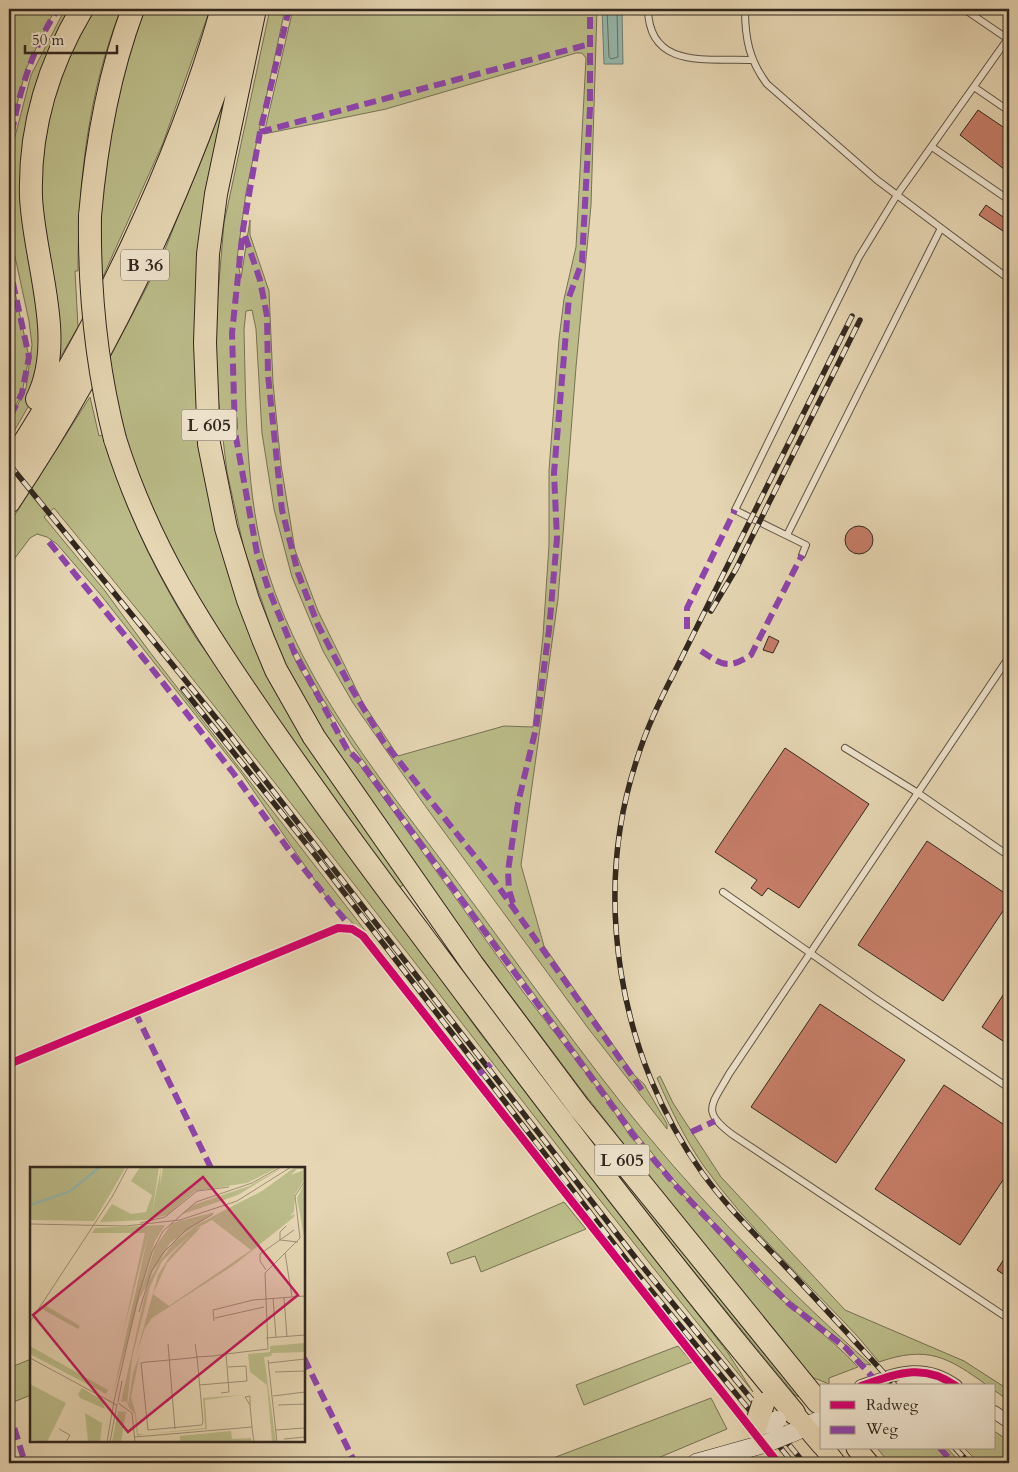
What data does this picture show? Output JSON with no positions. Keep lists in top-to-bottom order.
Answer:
{
  "streets": {
    "highway": ["B 36", "L 605"]
  },
  "legend": ["Radweg", "Weg"],
  "scale_bar": "50 m"
}
